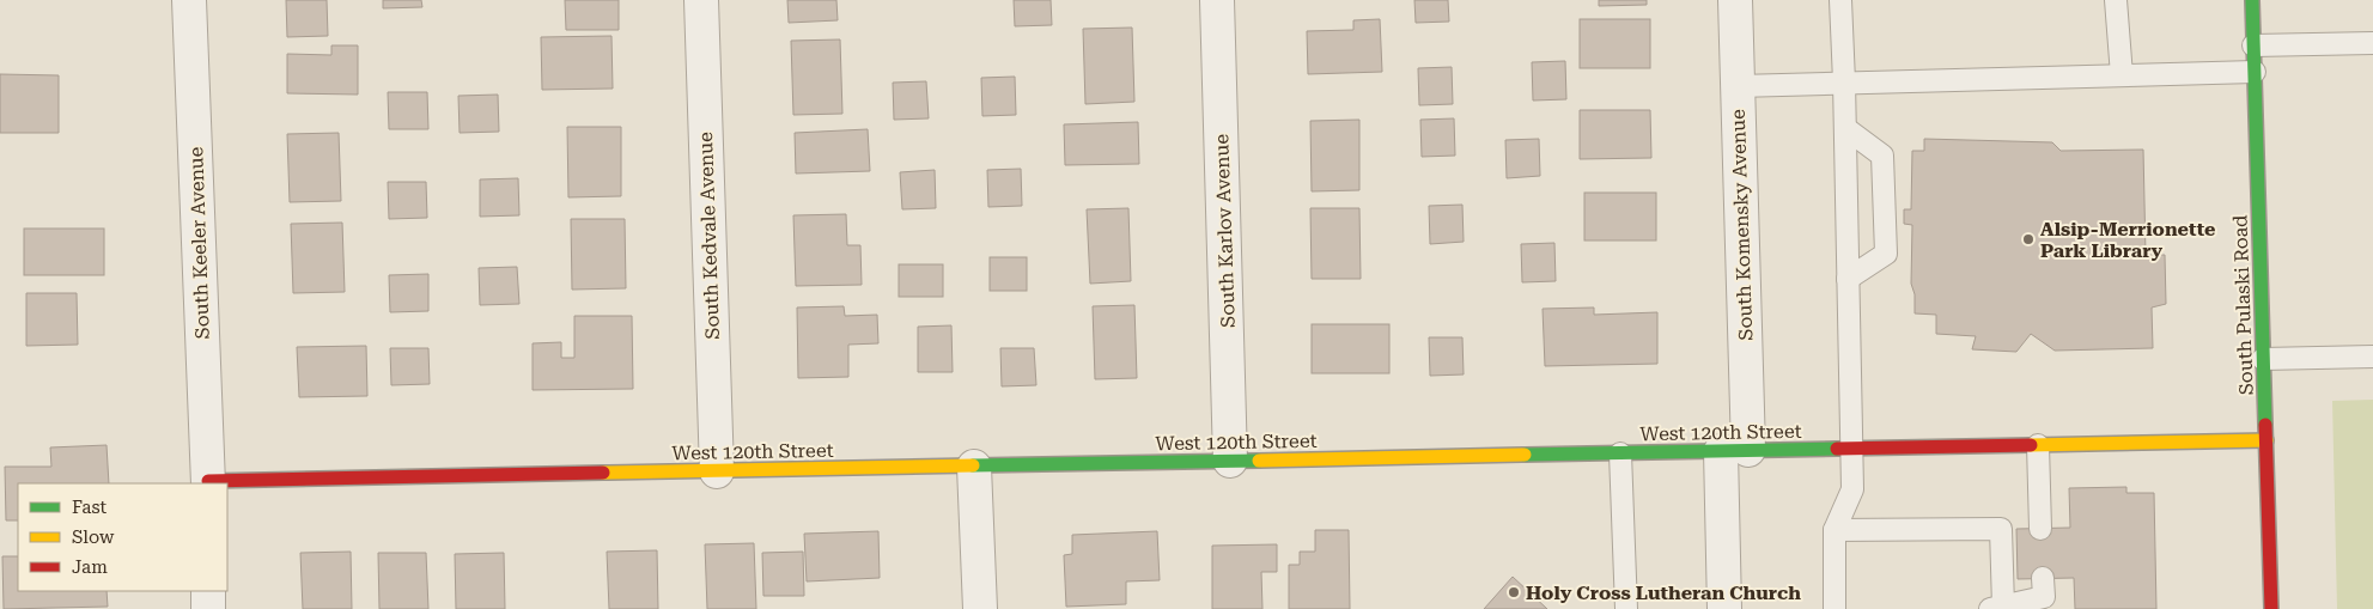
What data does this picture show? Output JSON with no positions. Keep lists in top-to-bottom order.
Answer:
{
  "streets": {
    "street": [
      "South Komensky Avenue",
      "South Karlov Avenue",
      "South Kedvale Avenue",
      "South Keeler Avenue",
      "South Pulaski Road",
      "West 120th Street"
    ]
  },
  "crossings": [
    ["South Komensky Avenue", "West 120th Street"],
    ["South Karlov Avenue", "West 120th Street"],
    ["South Kedvale Avenue", "West 120th Street"],
    ["South Keeler Avenue", "West 120th Street"],
    ["South Pulaski Road", "West 120th Street"]
  ],
  "places": ["Alsip-Merrionette Park Library", "Holy Cross Lutheran Church"],
  "legend": ["Fast", "Slow", "Jam"]
}
